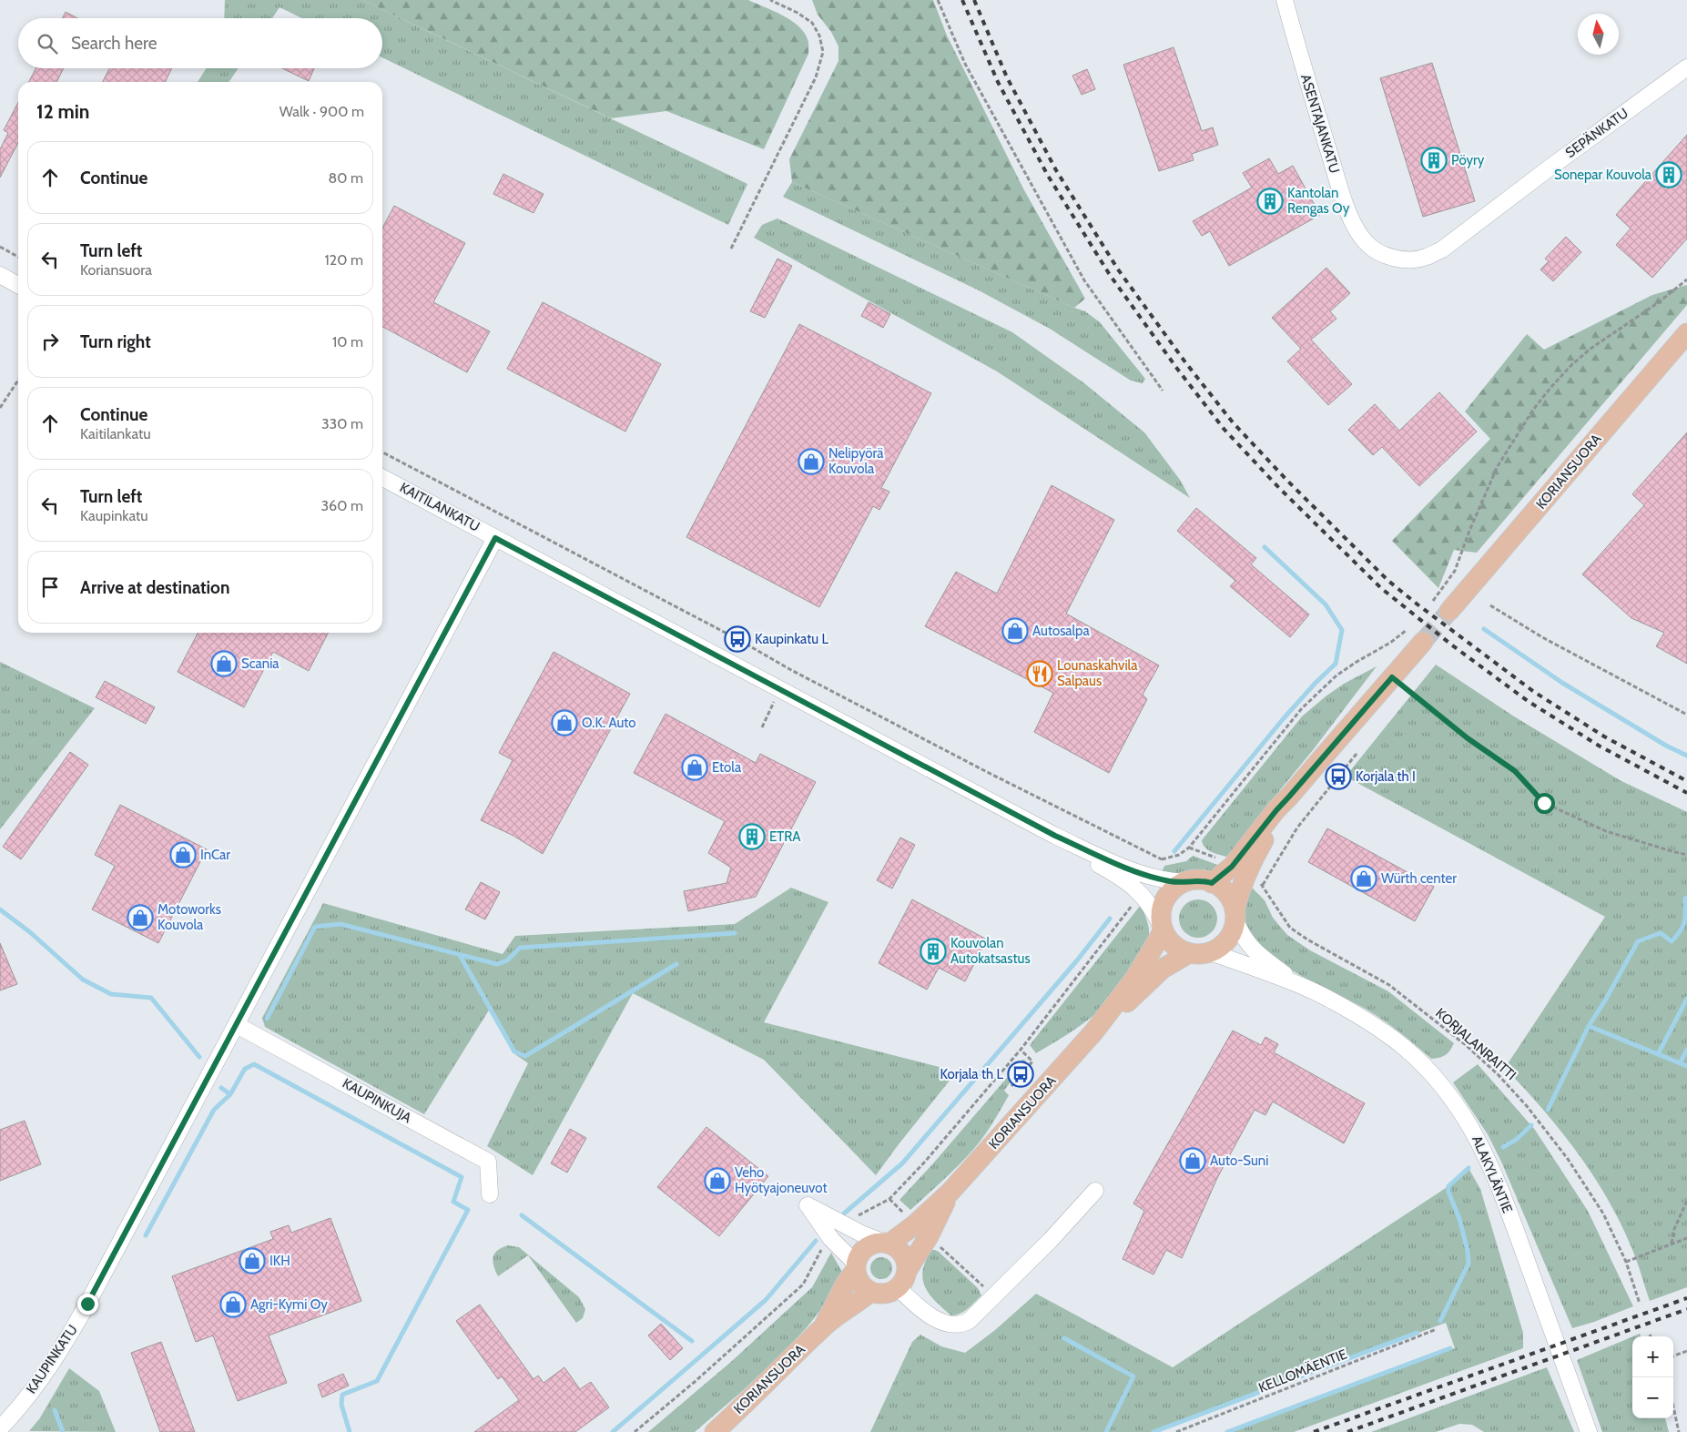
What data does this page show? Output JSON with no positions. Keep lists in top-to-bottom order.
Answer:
{
  "streets": {
    "main road": ["KORIANSUORA"],
    "street": [
      "ASENTAJANKATU",
      "SEPÄNKATU",
      "KAITILANKATU",
      "KAUPINKUJA",
      "ALAKYLÄNTIE",
      "KAUPINKATU"
    ],
    "path": ["KORJALANRAITTI", "KELLOMÄENTIE"]
  },
  "crossings": [
    ["ASENTAJANKATU", "SEPÄNKATU"],
    ["KORIANSUORA", "KAITILANKATU"],
    ["KORIANSUORA", "ALAKYLÄNTIE"],
    ["KAITILANKATU", "ALAKYLÄNTIE"],
    ["KAITILANKATU", "KAUPINKATU"],
    ["KAUPINKUJA", "KAUPINKATU"]
  ],
  "places": {
    "building": [
      "Pöyry",
      "Sonepar Kouvola",
      "Kantolan Rengas Oy",
      "ETRA",
      "Kouvolan Autokatsastus"
    ],
    "shop": [
      "Nelipyörä Kouvola",
      "Autosalpa",
      "Scania",
      "O.K. Auto",
      "Etola",
      "InCar",
      "Würth center",
      "Motoworks Kouvola",
      "Auto-Suni",
      "Veho Hyötyajoneuvot",
      "IKH",
      "Agri-Kymi Oy"
    ],
    "bus stop": ["Kaupinkatu L", "Korjala th I", "Korjala th L"],
    "restaurant": ["Lounaskahvila Salpaus"]
  },
  "north": "top",
  "page": {
    "search": "Search here",
    "heading": ["12 min", "Walk · 900 m"],
    "list": [
      ["Continue", "80 m"],
      ["Turn left", "Koriansuora", "120 m"],
      ["Turn right", "10 m"],
      ["Continue", "Kaitilankatu", "330 m"],
      ["Turn left", "Kaupinkatu", "360 m"],
      "Arrive at destination"
    ],
    "map_buttons": ["+", "−"]
  }
}
